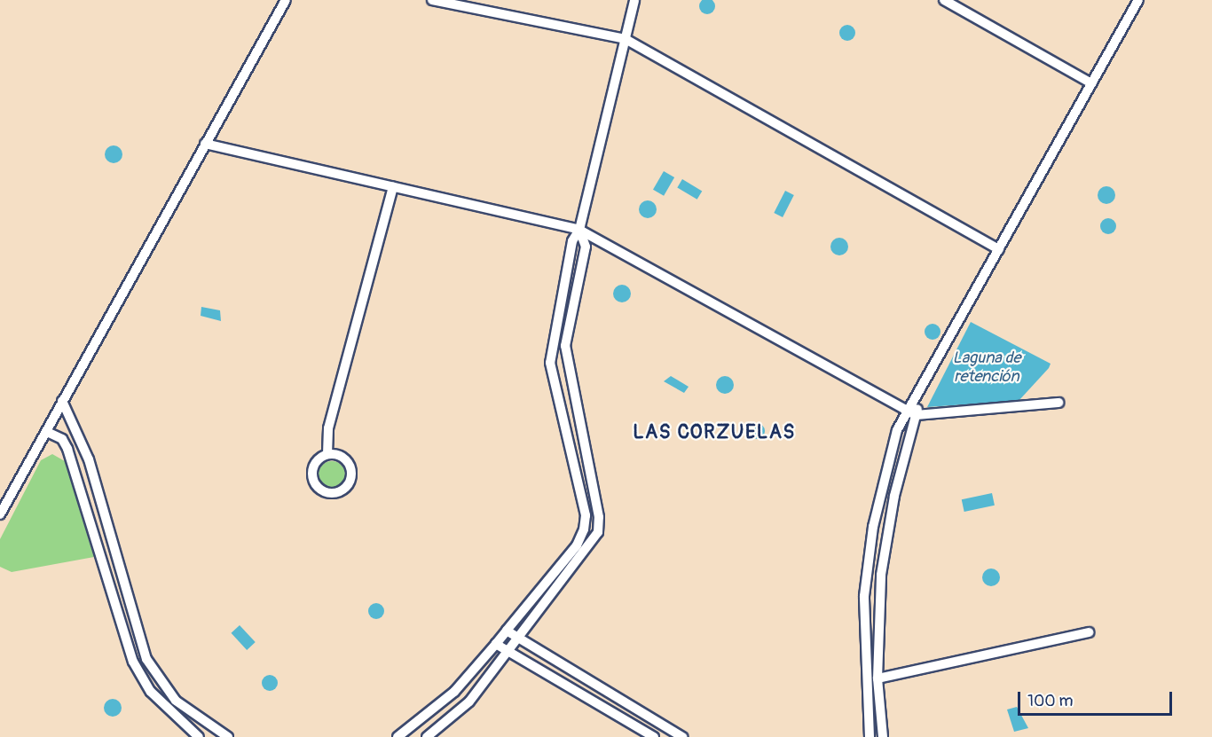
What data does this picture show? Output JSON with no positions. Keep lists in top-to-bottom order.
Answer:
{
  "districts": ["LAS CORZUELAS"],
  "water": ["Laguna de retención"],
  "scale_bar": "100 m"
}
